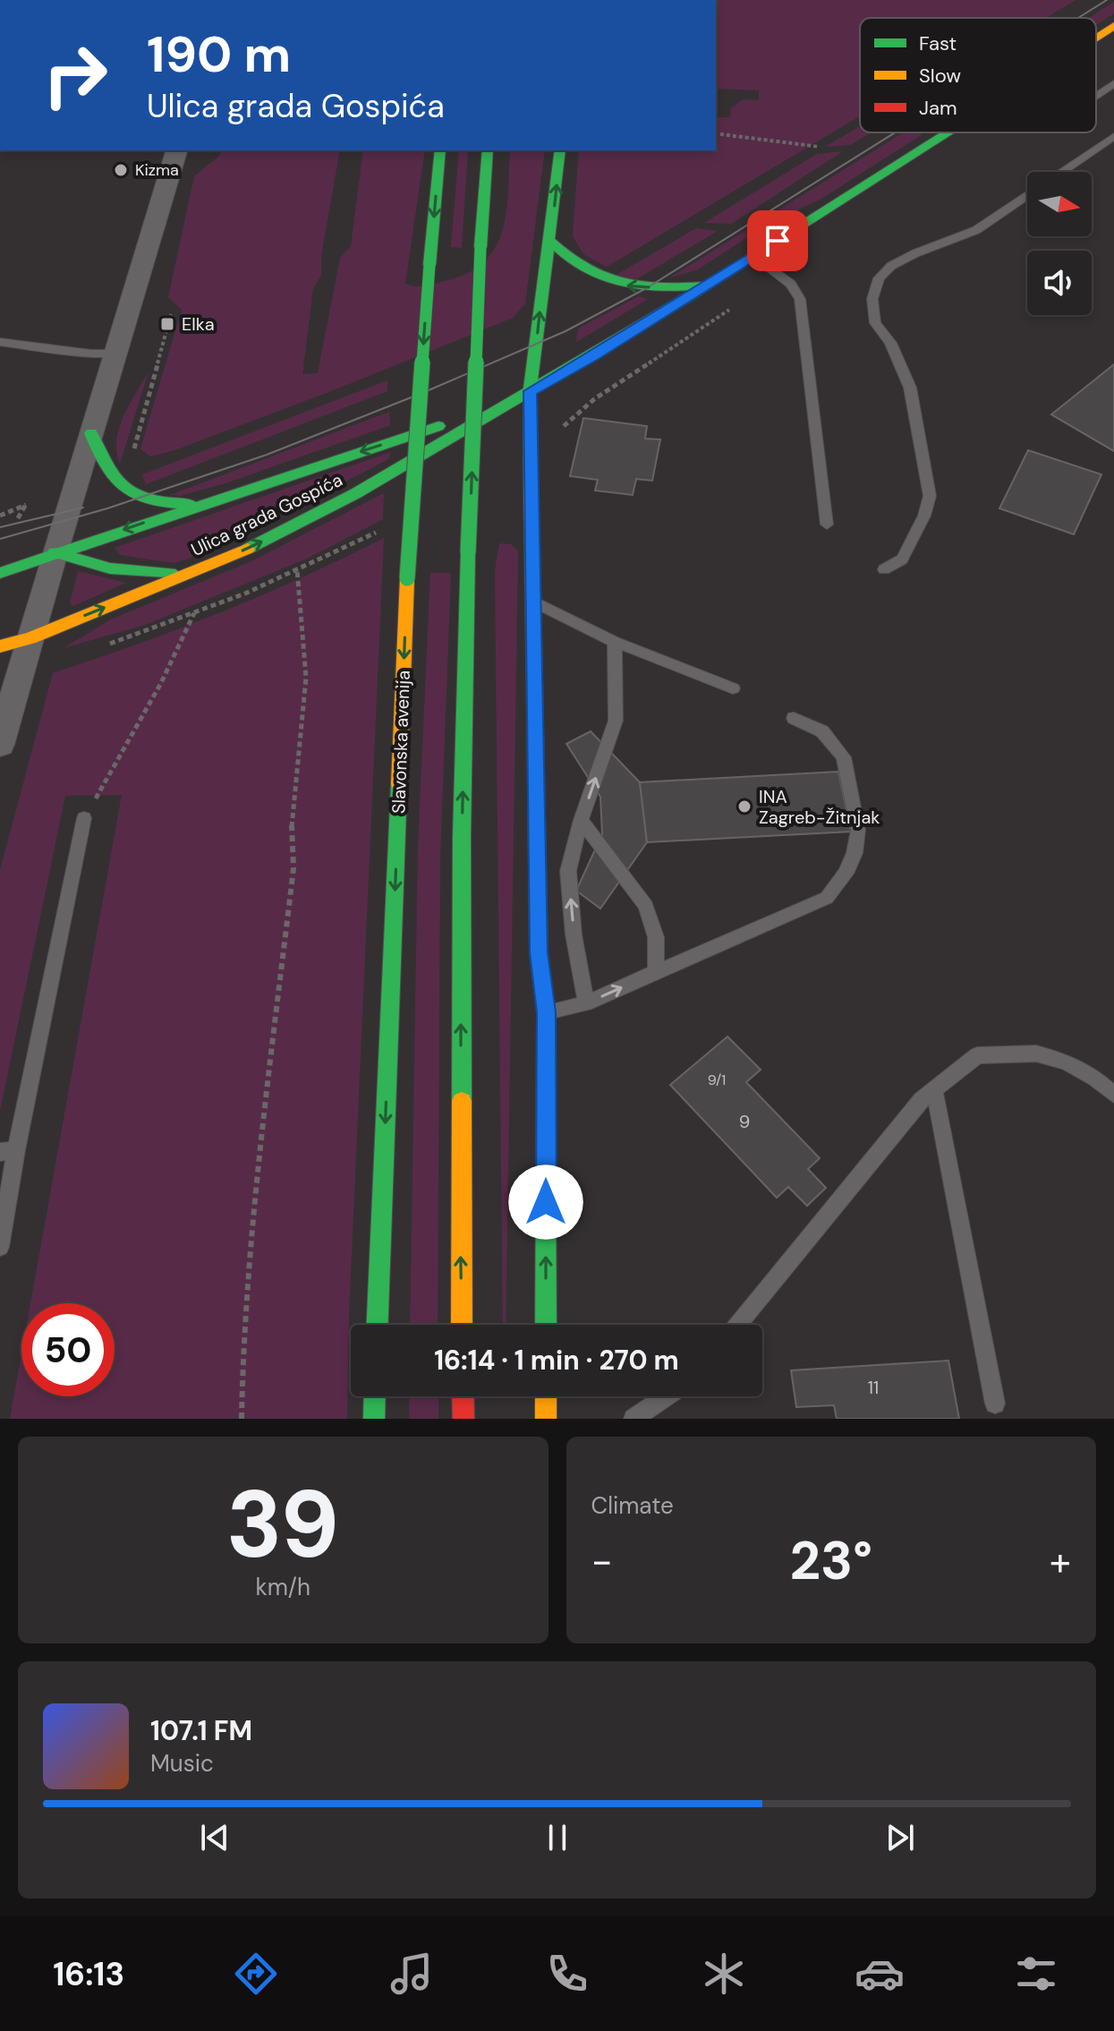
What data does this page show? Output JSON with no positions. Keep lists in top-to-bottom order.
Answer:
{
  "streets": {
    "main road": ["Ulica grada Gospića", "Slavonska avenija"]
  },
  "places": {
    "other": ["Kizma", "INA Zagreb-Žitnjak"],
    "transit": ["Elka"]
  },
  "house_numbers": ["9/1", "9", "11"],
  "legend": ["Fast", "Slow", "Jam"],
  "north": "right",
  "page": {
    "turn": ["190 m", "Ulica grada Gospića"],
    "limit": "50",
    "trip": "16:14 · 1 min · 270 m",
    "tile": [
      ["39", "km/h"],
      "Climate"
    ],
    "heat": ["−", "23°", "+"],
    "song": ["107.1 FM", "Music"],
    "tabs": "16:13"
  }
}
